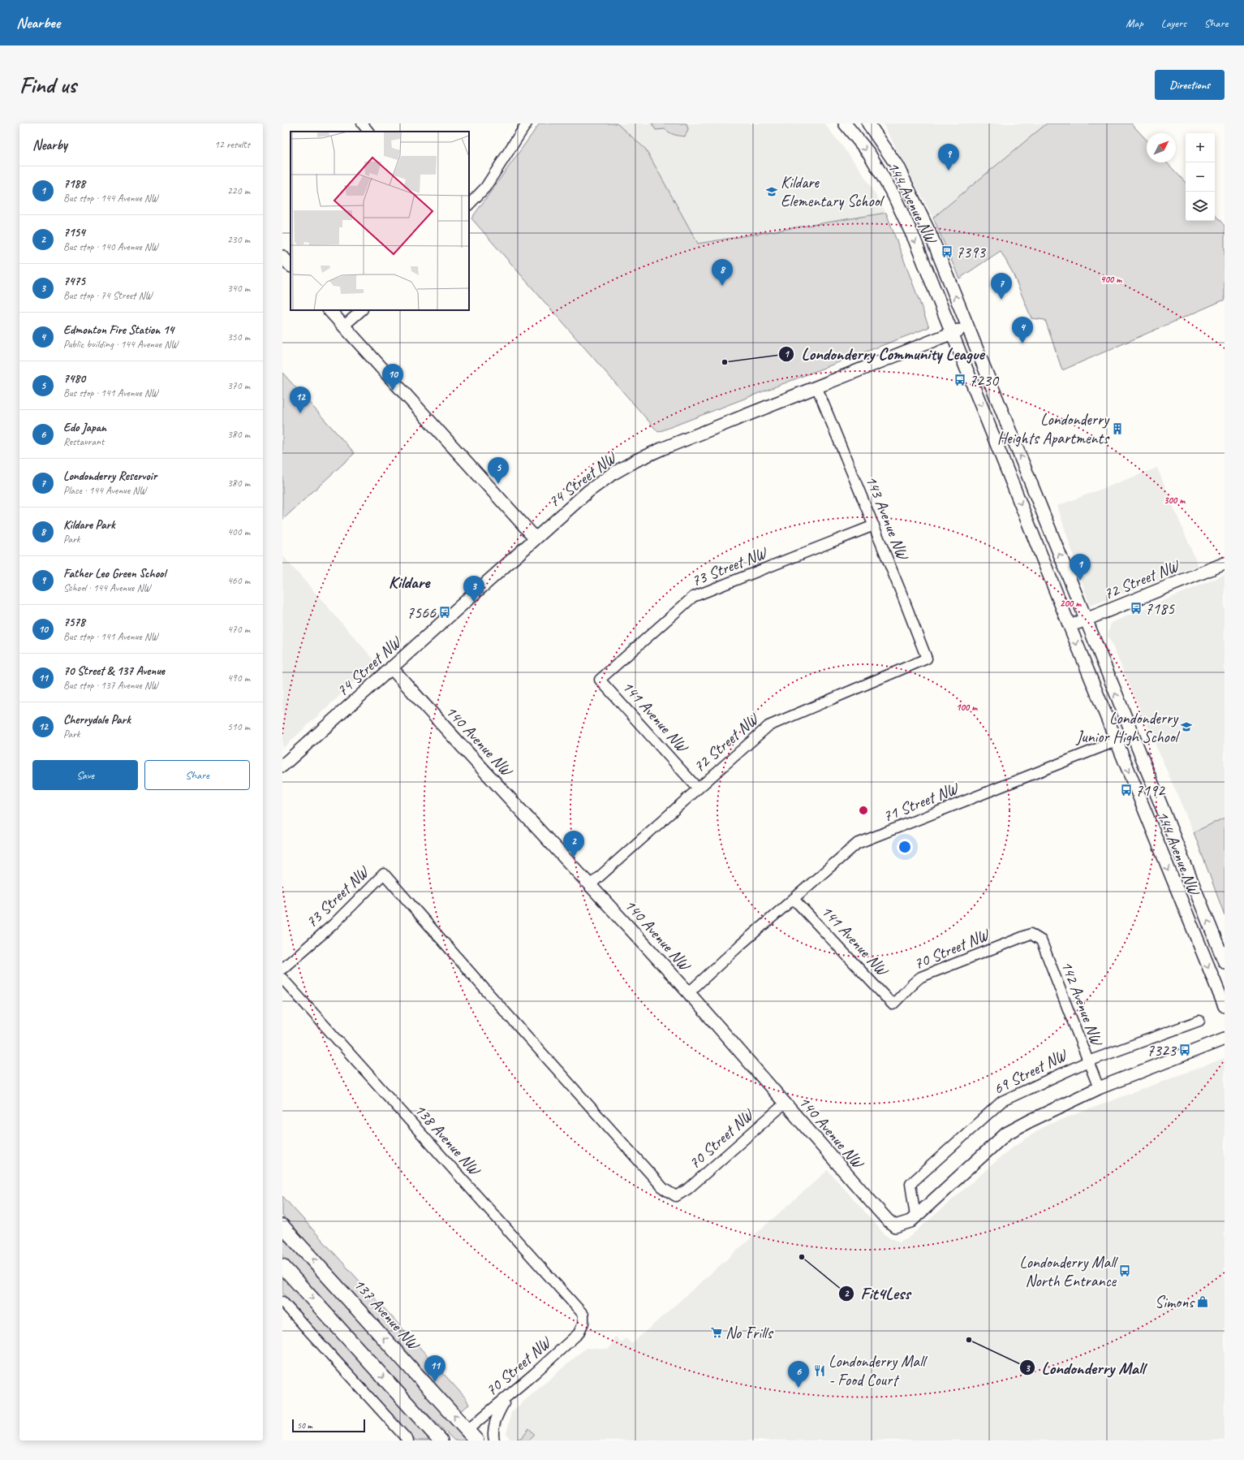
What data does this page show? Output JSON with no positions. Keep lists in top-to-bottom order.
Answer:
{
  "streets": {
    "main road": ["137 Avenue NW"],
    "street": [
      "144 Avenue NW",
      "74 Street NW",
      "143 Avenue NW",
      "73 Street NW",
      "72 Street NW",
      "141 Avenue NW",
      "140 Avenue NW",
      "71 Street NW",
      "70 Street NW",
      "142 Avenue NW",
      "69 Street NW",
      "138 Avenue NW"
    ]
  },
  "crossings": [
    ["144 Avenue NW", "74 Street NW"],
    ["144 Avenue NW", "72 Street NW"],
    ["144 Avenue NW", "71 Street NW"],
    ["74 Street NW", "143 Avenue NW"],
    ["74 Street NW", "140 Avenue NW"],
    ["143 Avenue NW", "73 Street NW"],
    ["143 Avenue NW", "72 Street NW"],
    ["73 Street NW", "141 Avenue NW"],
    ["73 Street NW", "70 Street NW"],
    ["72 Street NW", "141 Avenue NW"],
    ["72 Street NW", "140 Avenue NW"],
    ["141 Avenue NW", "71 Street NW"],
    ["141 Avenue NW", "70 Street NW"],
    ["140 Avenue NW", "71 Street NW"],
    ["140 Avenue NW", "70 Street NW"],
    ["140 Avenue NW", "69 Street NW"],
    ["70 Street NW", "142 Avenue NW"],
    ["70 Street NW", "138 Avenue NW"],
    ["70 Street NW", "137 Avenue NW"],
    ["142 Avenue NW", "69 Street NW"]
  ],
  "districts": ["Kildare"],
  "places": {
    "school or university": ["Kildare Elementary School", "Londonderry Junior High School"],
    "bus stop": [
      "7393",
      "7230",
      "7185",
      "7566",
      "7192",
      "7323",
      "Londonderry Mall North Entrance"
    ],
    "other": ["Londonderry Community League", "Fit4Less", "Londonderry Mall"],
    "building": ["Londonderry Heights Apartments"],
    "shop": ["Simons"],
    "supermarket": ["No Frills"],
    "restaurant": ["Londonderry Mall - Food Court"]
  },
  "scale_bar": "50 m",
  "north": "top right",
  "page": {
    "header": "Nearbee",
    "nav": ["Map", "Layers", "Share"],
    "buttons": [
      "Directions",
      ["Save", "Share"]
    ],
    "title": "Find us",
    "heading": ["Nearby", "12 results"],
    "map_buttons": ["+", "−"],
    "pins": [
      "9",
      "8",
      "7",
      "4",
      "10",
      "12",
      "5",
      "1",
      "3",
      "2",
      "11",
      "6"
    ],
    "list": [
      {
        "mark": "1",
        "name": "7188",
        "note": "Bus stop · 144 Avenue NW",
        "value": "220 m"
      },
      {
        "mark": "2",
        "name": "7154",
        "note": "Bus stop · 140 Avenue NW",
        "value": "230 m"
      },
      {
        "mark": "3",
        "name": "7475",
        "note": "Bus stop · 74 Street NW",
        "value": "340 m"
      },
      {
        "mark": "4",
        "name": "Edmonton Fire Station 14",
        "note": "Public building · 144 Avenue NW",
        "value": "350 m"
      },
      {
        "mark": "5",
        "name": "7480",
        "note": "Bus stop · 141 Avenue NW",
        "value": "370 m"
      },
      {
        "mark": "6",
        "name": "Edo Japan",
        "note": "Restaurant",
        "value": "380 m"
      },
      {
        "mark": "7",
        "name": "Londonderry Reservoir",
        "note": "Place · 144 Avenue NW",
        "value": "380 m"
      },
      {
        "mark": "8",
        "name": "Kildare Park",
        "note": "Park",
        "value": "400 m"
      },
      {
        "mark": "9",
        "name": "Father Leo Green School",
        "note": "School · 144 Avenue NW",
        "value": "460 m"
      },
      {
        "mark": "10",
        "name": "7578",
        "note": "Bus stop · 141 Avenue NW",
        "value": "470 m"
      },
      {
        "mark": "11",
        "name": "70 Street & 137 Avenue",
        "note": "Bus stop · 137 Avenue NW",
        "value": "490 m"
      },
      {
        "mark": "12",
        "name": "Cherrydale Park",
        "note": "Park",
        "value": "510 m"
      }
    ],
    "scale": "50 m"
  },
  "rings": [
    "400 m",
    "300 m",
    "200 m",
    "100 m"
  ]
}
